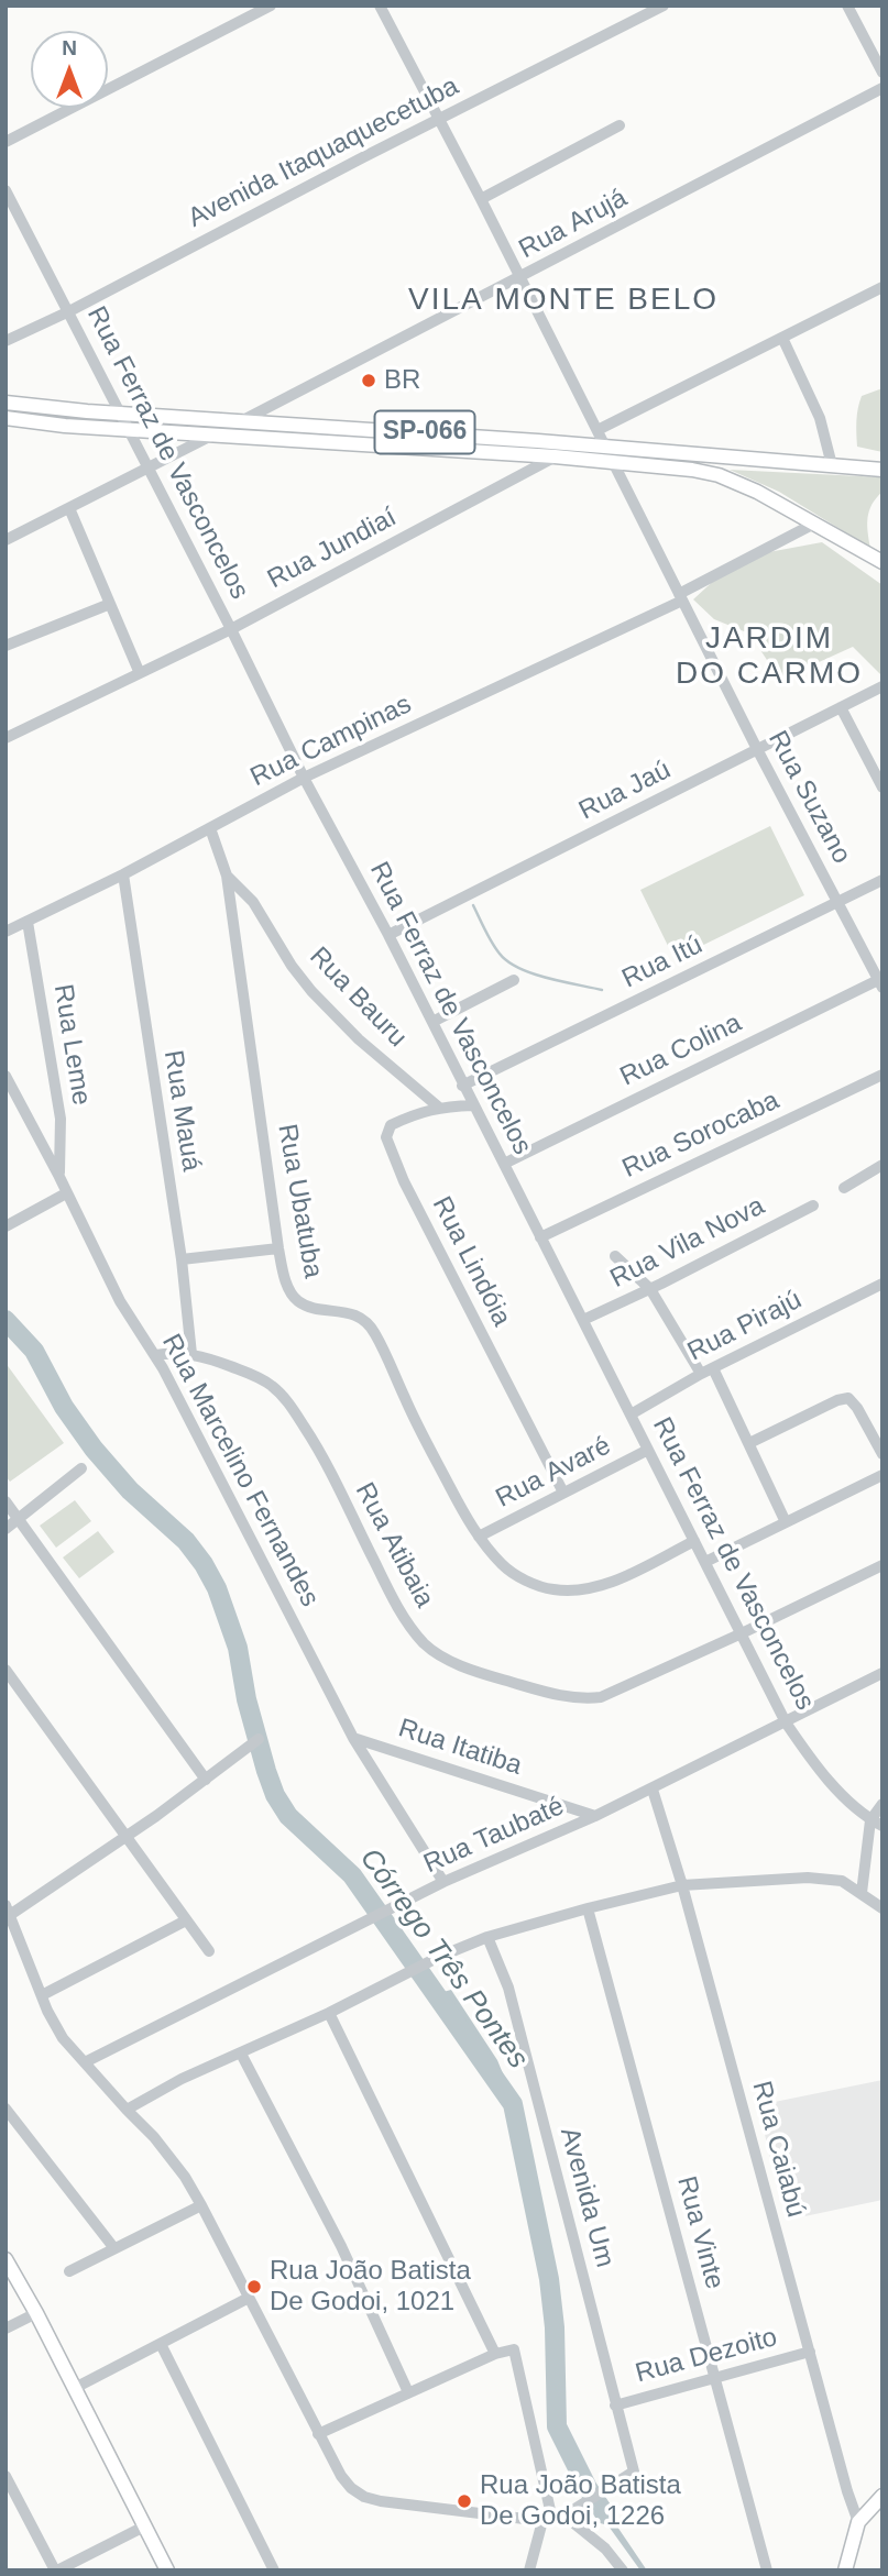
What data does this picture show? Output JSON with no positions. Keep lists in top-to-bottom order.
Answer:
{
  "streets": {
    "main road": ["SP-066"],
    "street": [
      "Avenida Itaquaquecetuba",
      "Rua Arujá",
      "Rua Ferraz de Vasconcelos",
      "Rua Jundiaí",
      "Rua Campinas",
      "Rua Jaú",
      "Rua Suzano",
      "Rua Itú",
      "Rua Bauru",
      "Rua Leme",
      "Rua Colina",
      "Rua Mauá",
      "Rua Sorocaba",
      "Rua Ubatuba",
      "Rua Vila Nova",
      "Rua Lindóia",
      "Rua Pirajú",
      "Rua Marcelino Fernandes",
      "Rua Avaré",
      "Rua Atibaia",
      "Rua Itatiba",
      "Rua Taubaté",
      "Rua Caiabú",
      "Avenida Um",
      "Rua Vinte",
      "Rua Dezoito"
    ]
  },
  "crossings": [
    ["Avenida Itaquaquecetuba", "Rua Ferraz de Vasconcelos"],
    ["Rua Arujá", "SP-066"],
    ["SP-066", "Rua Ferraz de Vasconcelos"],
    ["SP-066", "Rua Jundiaí"],
    ["SP-066", "Rua Campinas"],
    ["SP-066", "Rua Suzano"],
    ["Rua Ferraz de Vasconcelos", "Rua Jundiaí"],
    ["Rua Ferraz de Vasconcelos", "Rua Campinas"],
    ["Rua Ferraz de Vasconcelos", "Rua Jaú"],
    ["Rua Ferraz de Vasconcelos", "Rua Itú"],
    ["Rua Ferraz de Vasconcelos", "Rua Colina"],
    ["Rua Ferraz de Vasconcelos", "Rua Sorocaba"],
    ["Rua Ferraz de Vasconcelos", "Rua Ubatuba"],
    ["Rua Ferraz de Vasconcelos", "Rua Vila Nova"],
    ["Rua Ferraz de Vasconcelos", "Rua Lindóia"],
    ["Rua Ferraz de Vasconcelos", "Rua Pirajú"],
    ["Rua Ferraz de Vasconcelos", "Rua Avaré"],
    ["Rua Ferraz de Vasconcelos", "Rua Atibaia"],
    ["Rua Ferraz de Vasconcelos", "Rua Taubaté"],
    ["Rua Campinas", "Rua Suzano"],
    ["Rua Campinas", "Rua Leme"],
    ["Rua Campinas", "Rua Mauá"],
    ["Rua Campinas", "Rua Ubatuba"],
    ["Rua Jaú", "Rua Suzano"],
    ["Rua Suzano", "Rua Itú"],
    ["Rua Suzano", "Rua Colina"],
    ["Rua Bauru", "Rua Ubatuba"],
    ["Rua Bauru", "Rua Lindóia"],
    ["Rua Leme", "Rua Marcelino Fernandes"],
    ["Rua Mauá", "Rua Atibaia"],
    ["Rua Ubatuba", "Rua Avaré"],
    ["Rua Lindóia", "Rua Avaré"],
    ["Rua Marcelino Fernandes", "Rua Atibaia"],
    ["Rua Marcelino Fernandes", "Rua Itatiba"],
    ["Rua Marcelino Fernandes", "Rua Taubaté"],
    ["Rua Itatiba", "Rua Taubaté"],
    ["Rua Taubaté", "Rua Caiabú"],
    ["Rua Caiabú", "Rua Dezoito"],
    ["Avenida Um", "Rua Dezoito"],
    ["Rua Vinte", "Rua Dezoito"]
  ],
  "districts": ["VILA MONTE BELO", "JARDIM DO CARMO"],
  "water": ["Córrego Três Pontes"],
  "places": ["BR", "Rua João Batista De Godoi, 1021", "Rua João Batista De Godoi, 1226"],
  "north": "top"
}
